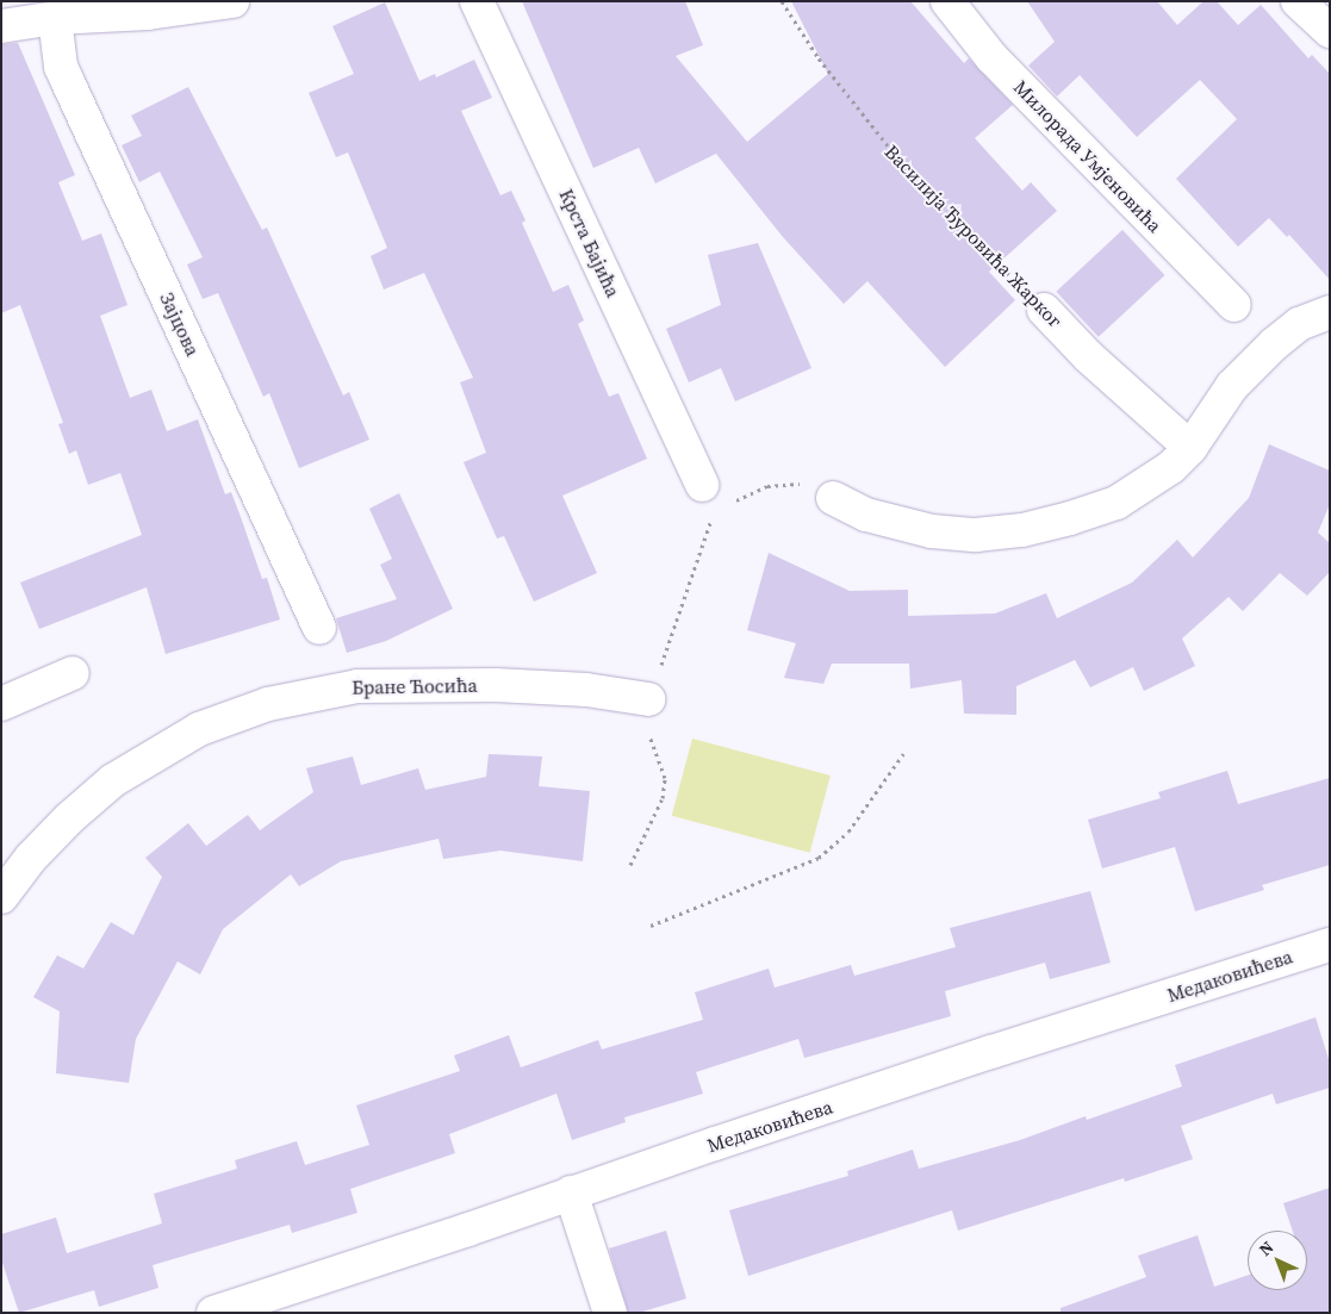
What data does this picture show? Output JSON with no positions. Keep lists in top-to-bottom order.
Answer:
{
  "streets": {
    "street": [
      "Милорада Умјеновића",
      "Василија Ђуровића Жарког",
      "Крста Бајића",
      "Зајцова",
      "Бране Ћосића",
      "Медаковићева"
    ]
  },
  "north": "top left"
}
